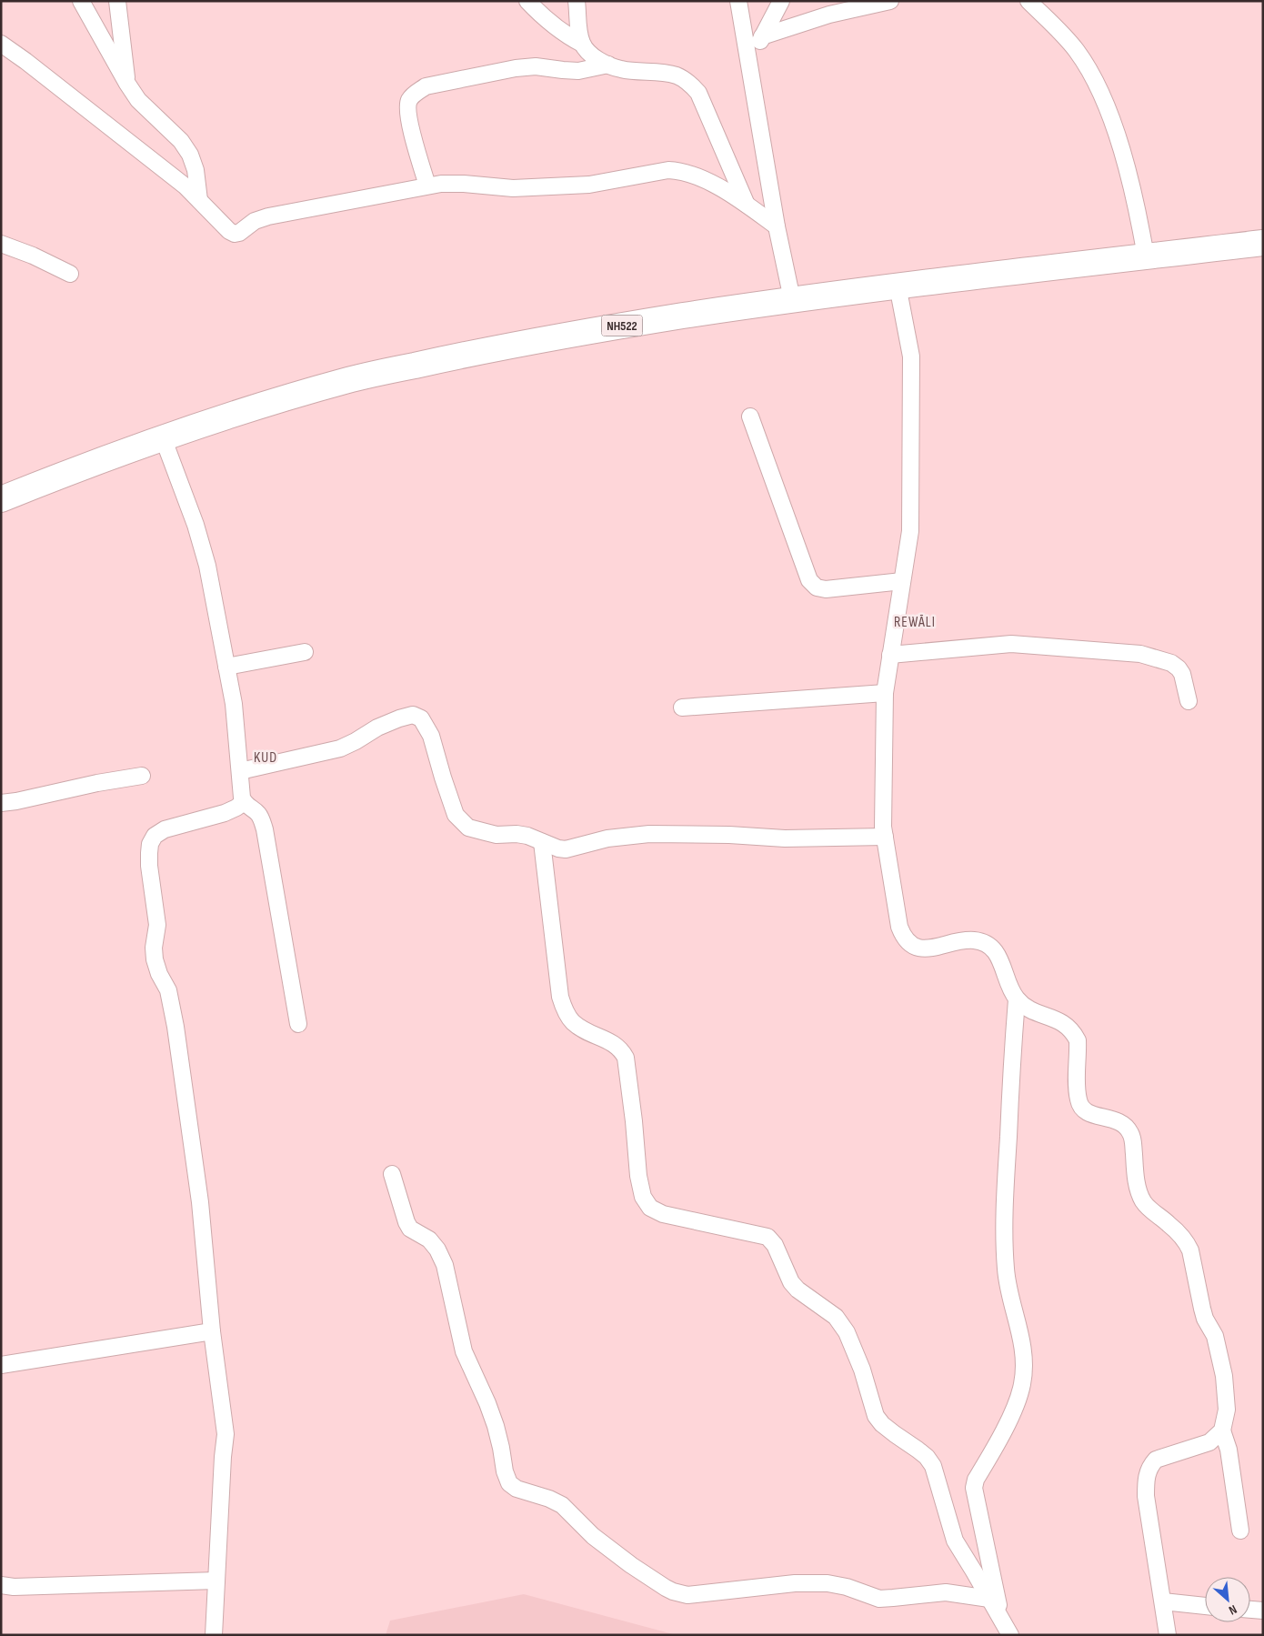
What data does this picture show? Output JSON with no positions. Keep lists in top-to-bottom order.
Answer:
{
  "streets": {
    "highway": ["NH522"]
  },
  "districts": ["REWĀLI", "KUD"],
  "north": "bottom right"
}
